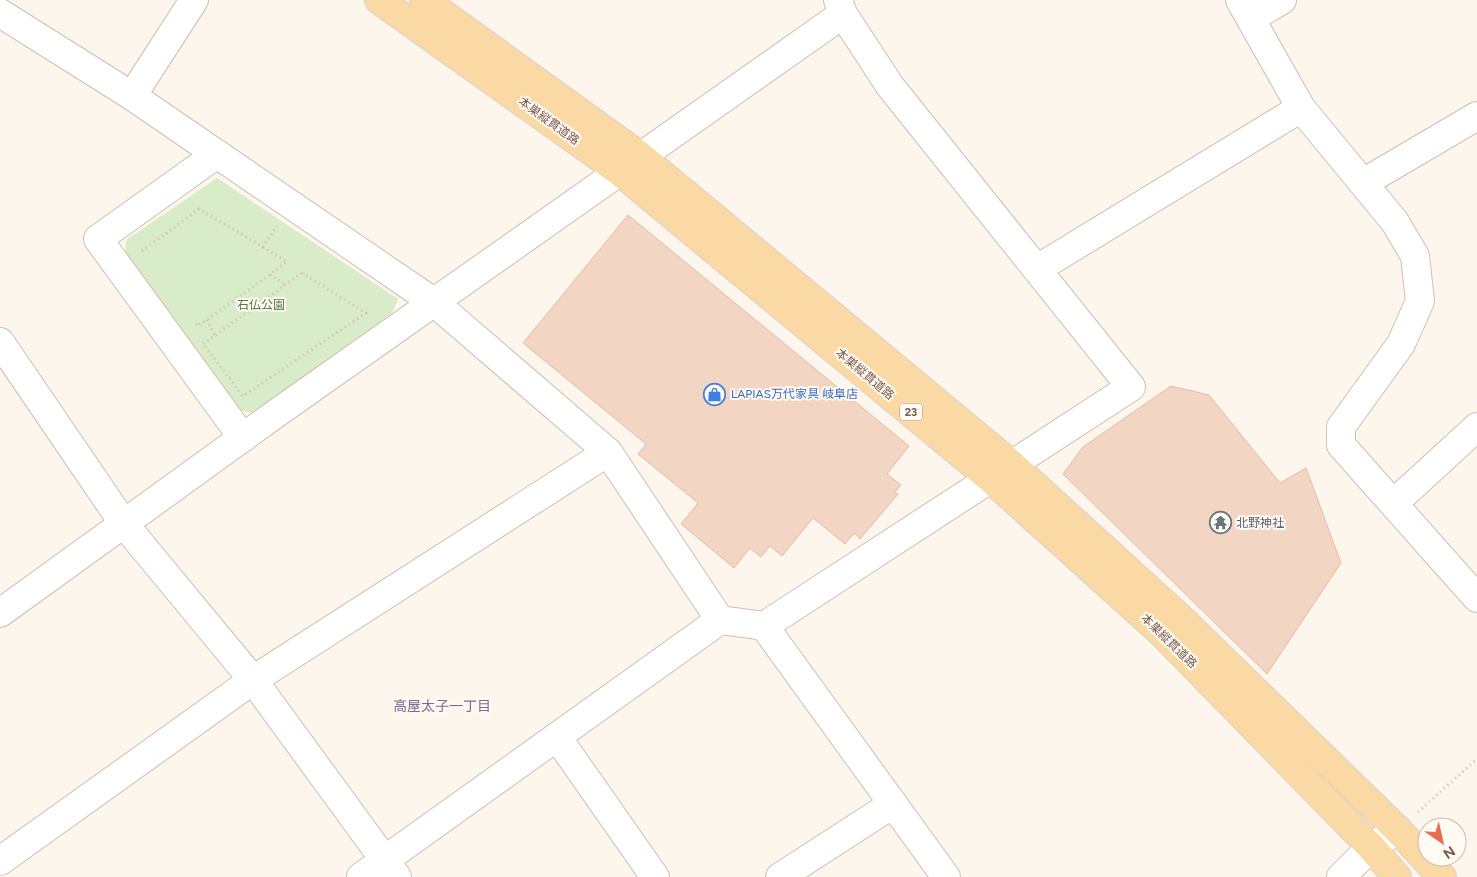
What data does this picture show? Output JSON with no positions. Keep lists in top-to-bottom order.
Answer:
{
  "streets": {
    "main road": ["本巣縦貫道路", "23"]
  },
  "districts": ["高屋太子一丁目"],
  "parks": ["石仏公園"],
  "places": {
    "shop": ["LAPIAS万代家具 岐阜店"],
    "temple": ["北野神社"]
  },
  "north": "bottom right"
}
